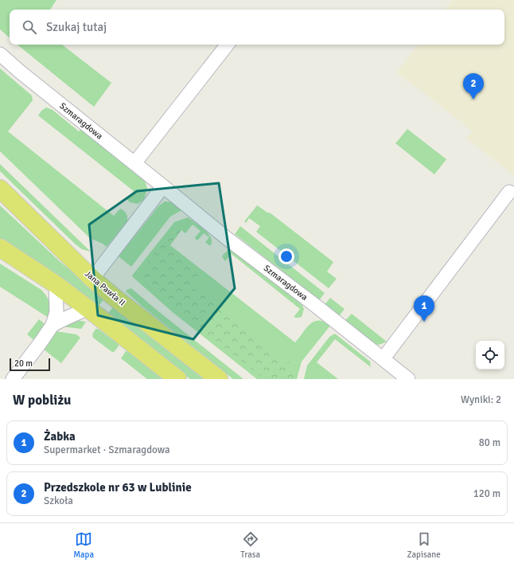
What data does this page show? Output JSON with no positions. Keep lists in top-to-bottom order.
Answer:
{
  "streets": {
    "main road": ["Jana Pawła II"],
    "street": ["Szmaragdowa"]
  },
  "scale_bar": "20 m",
  "page": {
    "search": "Szukaj tutaj",
    "pins": ["2", "1"],
    "scale": "20 m",
    "heading": ["W pobliżu", "Wyniki: 2"],
    "list": [
      {
        "mark": "1",
        "name": "Żabka",
        "note": "Supermarket · Szmaragdowa",
        "value": "80 m"
      },
      {
        "mark": "2",
        "name": "Przedszkole nr 63 w Lublinie",
        "note": "Szkoła",
        "value": "120 m"
      }
    ],
    "nav": ["Mapa", "Trasa", "Zapisane"]
  }
}
